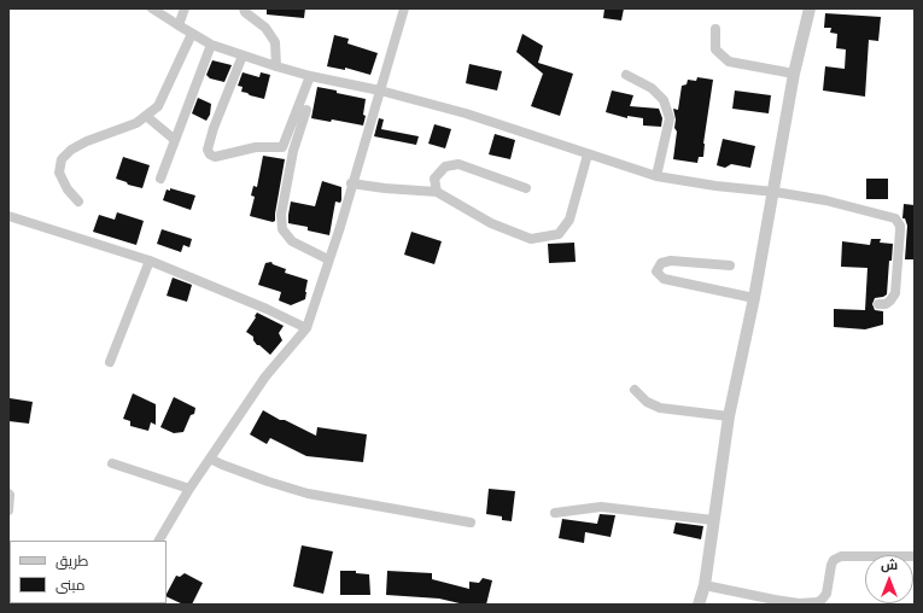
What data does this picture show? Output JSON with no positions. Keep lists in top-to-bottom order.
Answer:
{
  "legend": ["طريق", "مبنى"],
  "north": "top"
}
